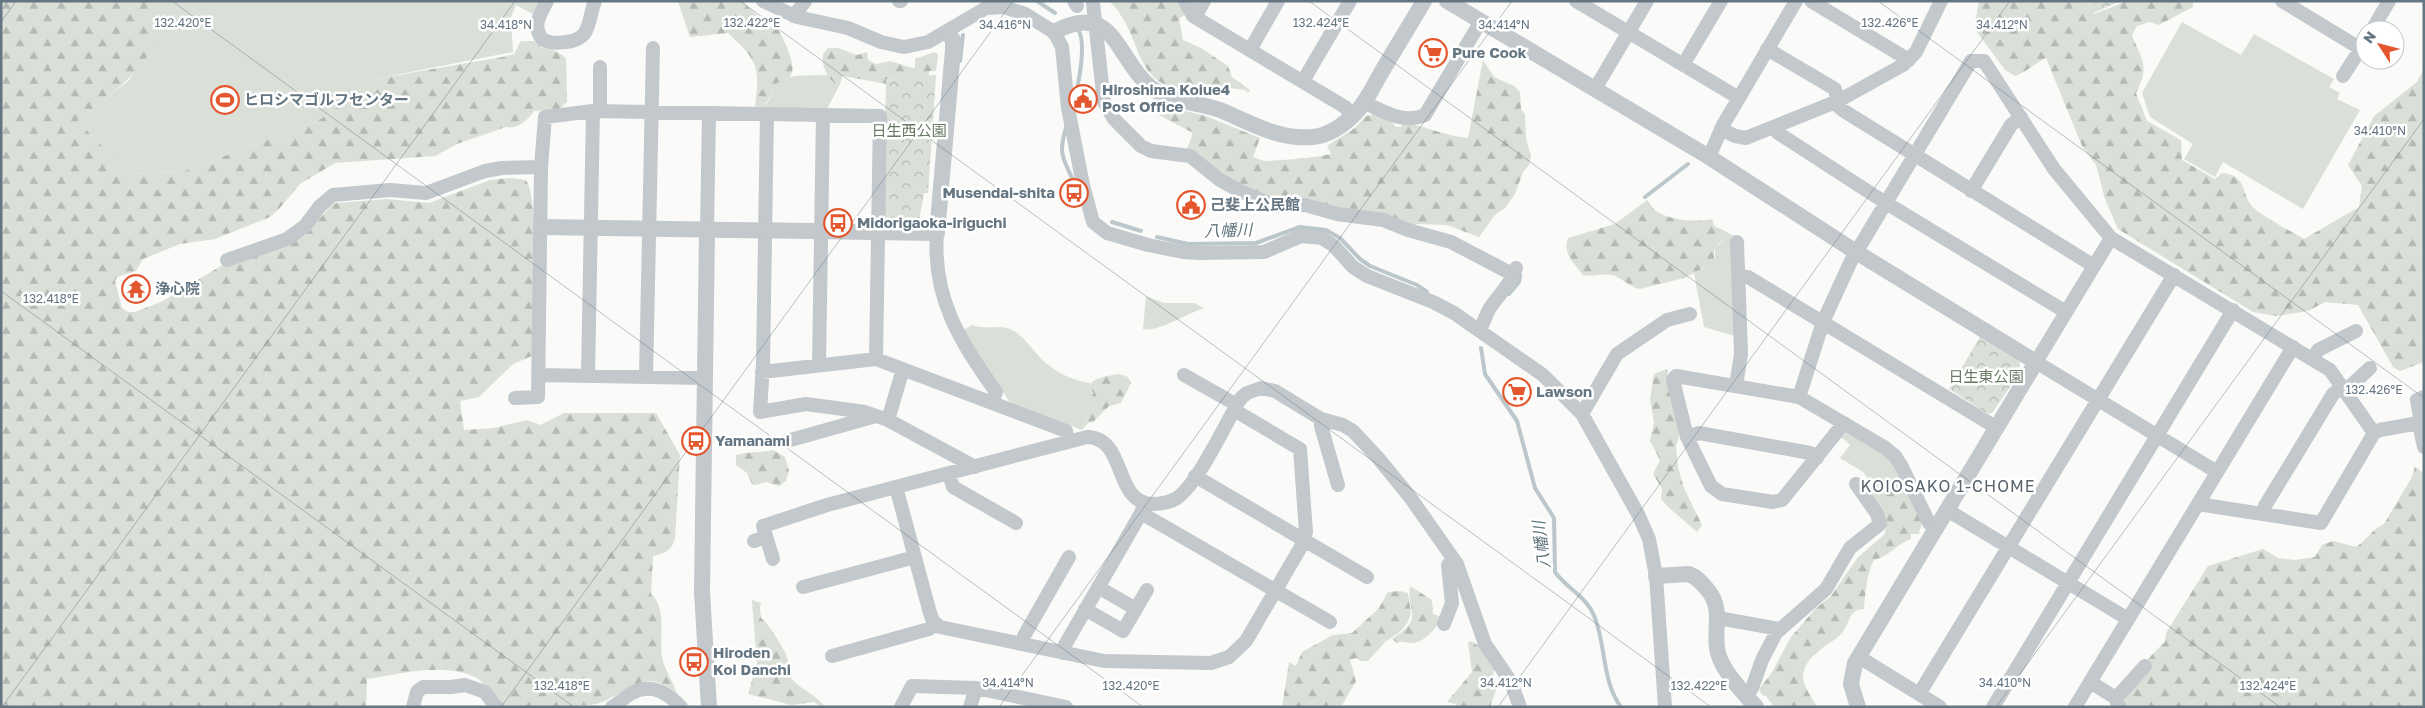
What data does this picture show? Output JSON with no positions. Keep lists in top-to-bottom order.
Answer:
{
  "districts": ["KOIOSAKO 1-CHOME"],
  "water": ["八幡川"],
  "parks": ["日生西公園", "日生東公園"],
  "places": {
    "supermarket": ["Pure Cook", "Lawson"],
    "public building": ["Hiroshima Koiue4 Post Office", "己斐上公民館"],
    "sports": ["ヒロシマゴルフセンター"],
    "bus stop": [
      "Musendai-shita",
      "Midorigaoka-iriguchi",
      "Yamanami",
      "Hiroden Koi Danchi"
    ],
    "temple": ["浄心院"]
  },
  "north": "top left",
  "coordinates": [
    "132.426°E",
    "132.420°E",
    "132.422°E",
    "132.424°E",
    "34.418°N",
    "34.416°N",
    "34.414°N",
    "34.412°N",
    "34.410°N",
    "132.418°E"
  ]
}
